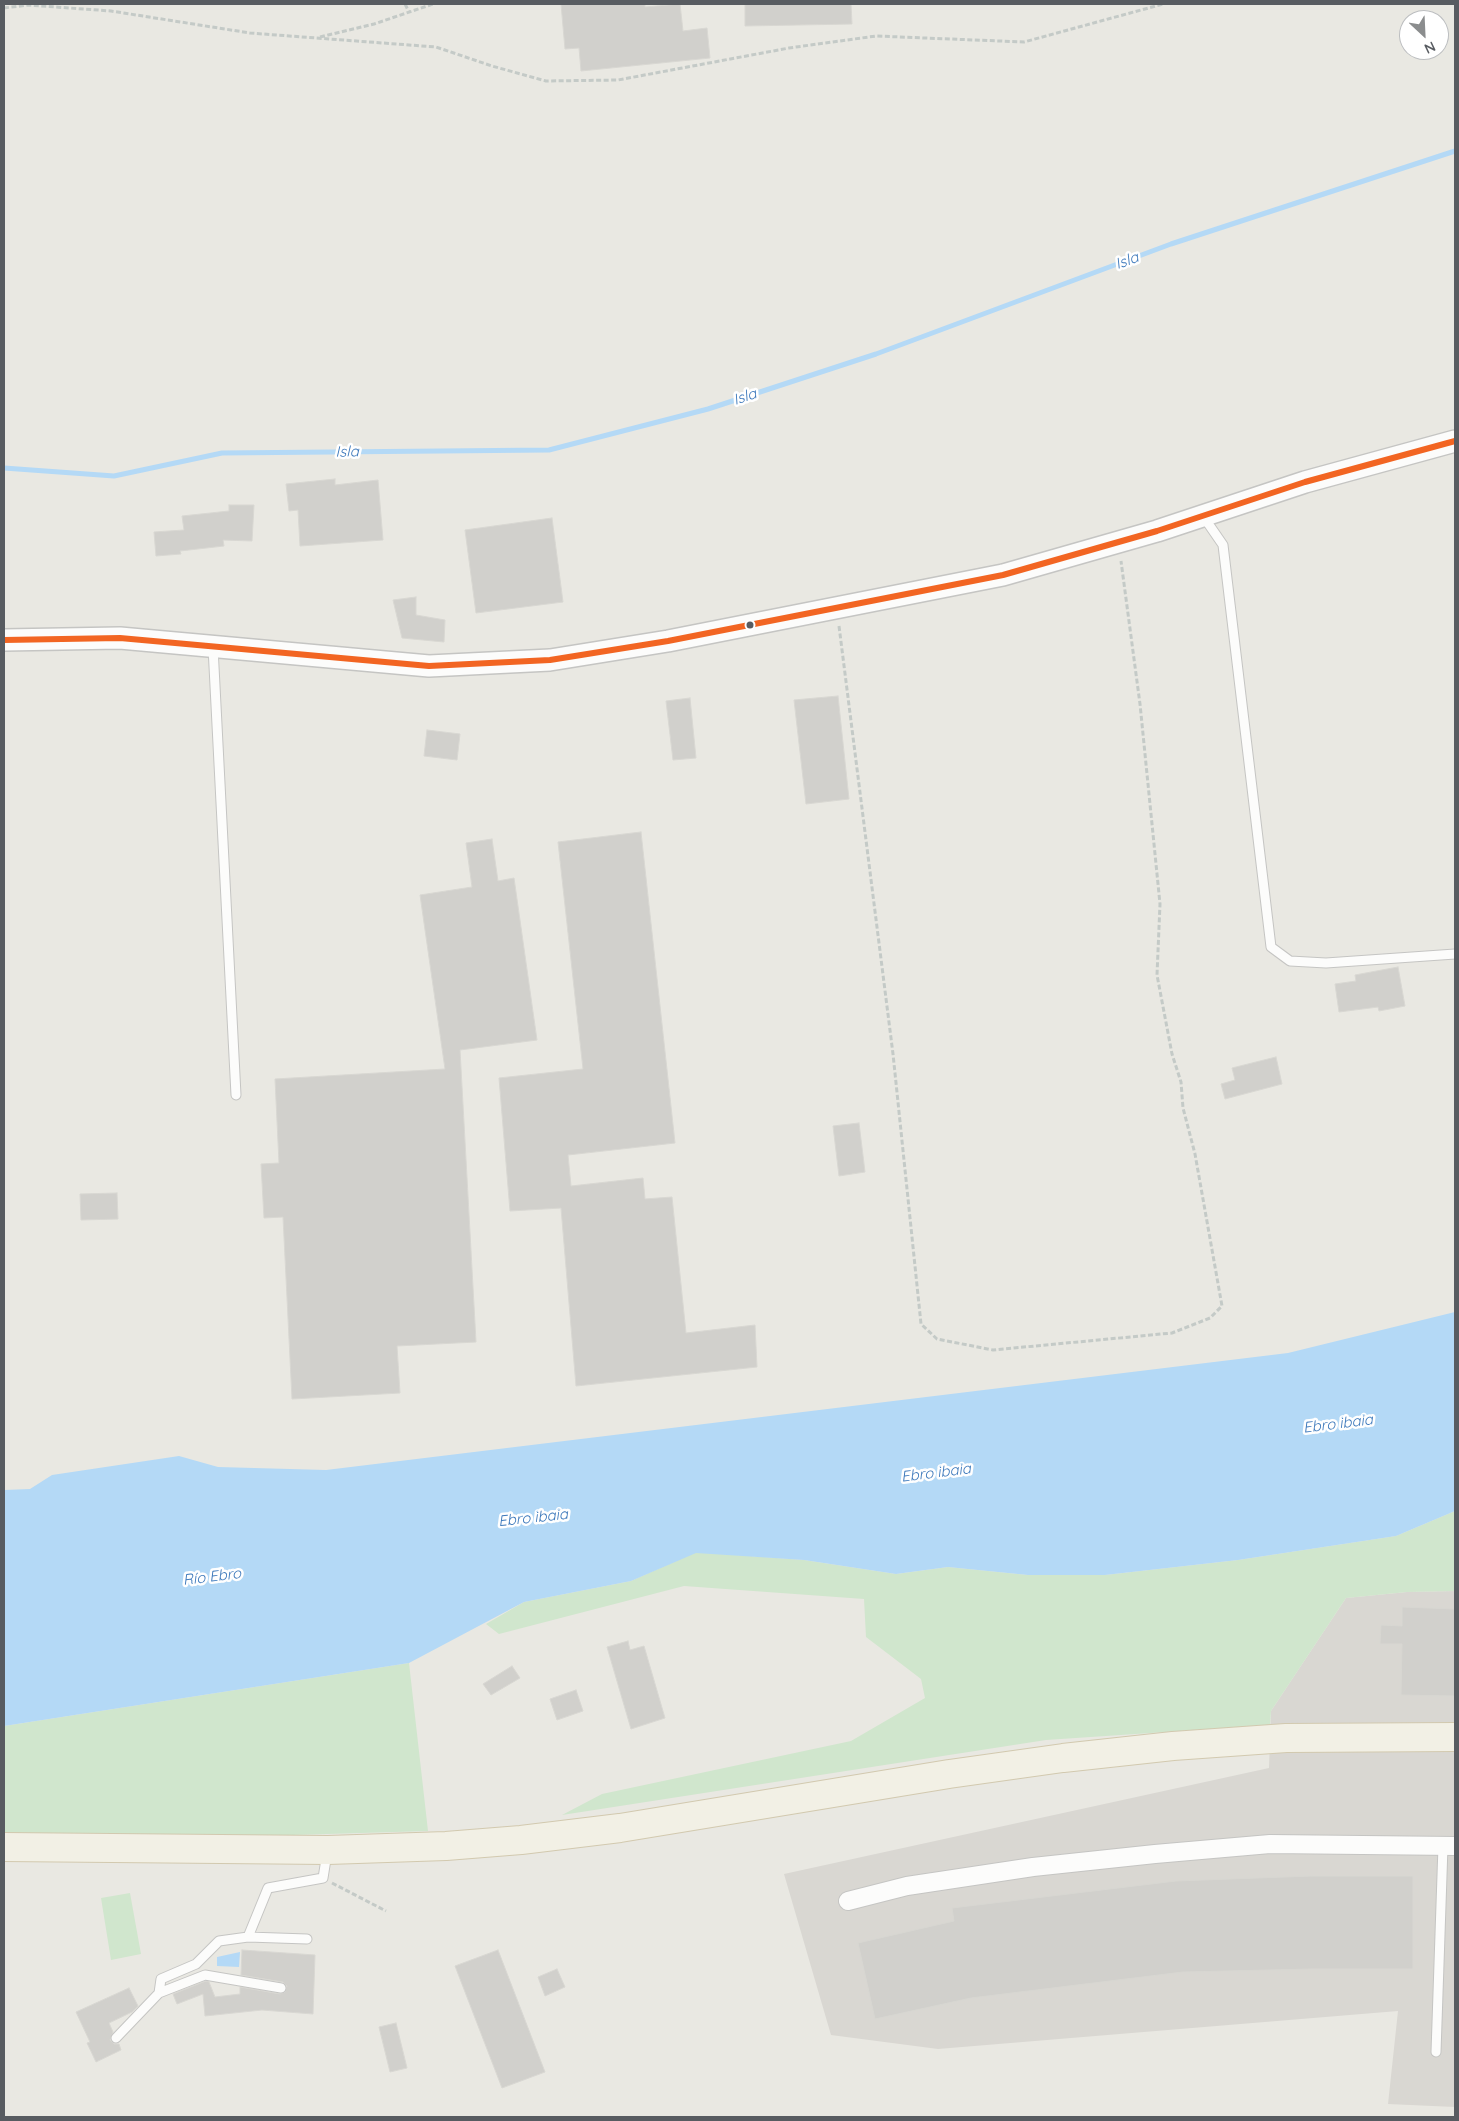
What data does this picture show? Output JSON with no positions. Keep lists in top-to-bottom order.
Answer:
{
  "water": ["Isla", "Ebro ibaia", "Río Ebro"],
  "north": "bottom right"
}
